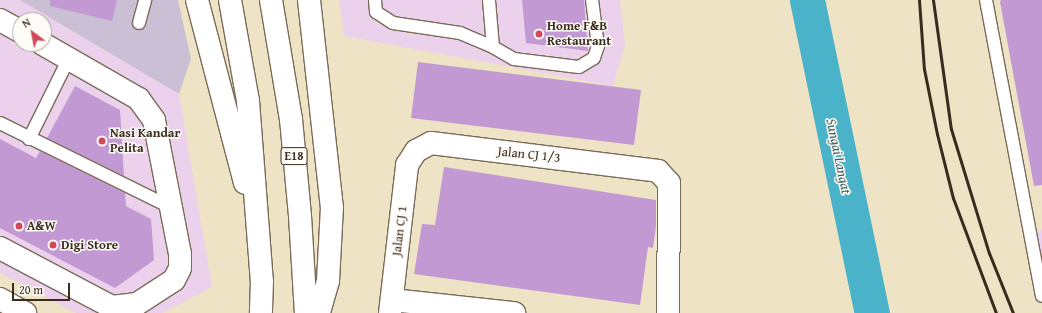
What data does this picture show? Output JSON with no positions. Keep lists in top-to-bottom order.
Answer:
{
  "streets": {
    "main road": ["Jalan CJ 1/3", "E18", "Jalan CJ 1"]
  },
  "crossings": [
    ["Jalan CJ 1/3", "Jalan CJ 1"]
  ],
  "water": ["Sungai Langat"],
  "places": [
    "Home F&B Restaurant",
    "Nasi Kandar Pelita",
    "A&W",
    "Digi Store"
  ],
  "scale_bar": "20 m",
  "north": "top left"
}
